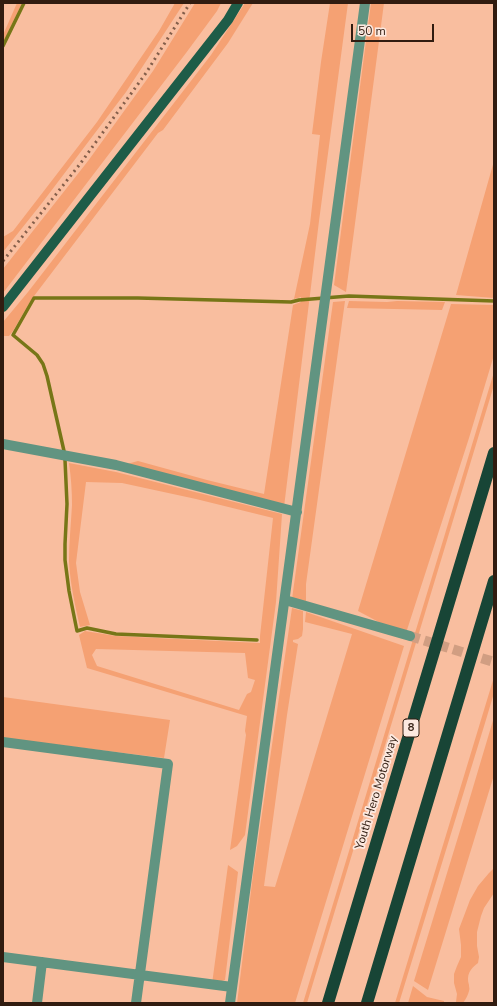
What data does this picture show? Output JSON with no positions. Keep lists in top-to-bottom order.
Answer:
{
  "streets": {
    "highway": ["8", "Youth Hero Motorway"]
  },
  "scale_bar": "50 m"
}
